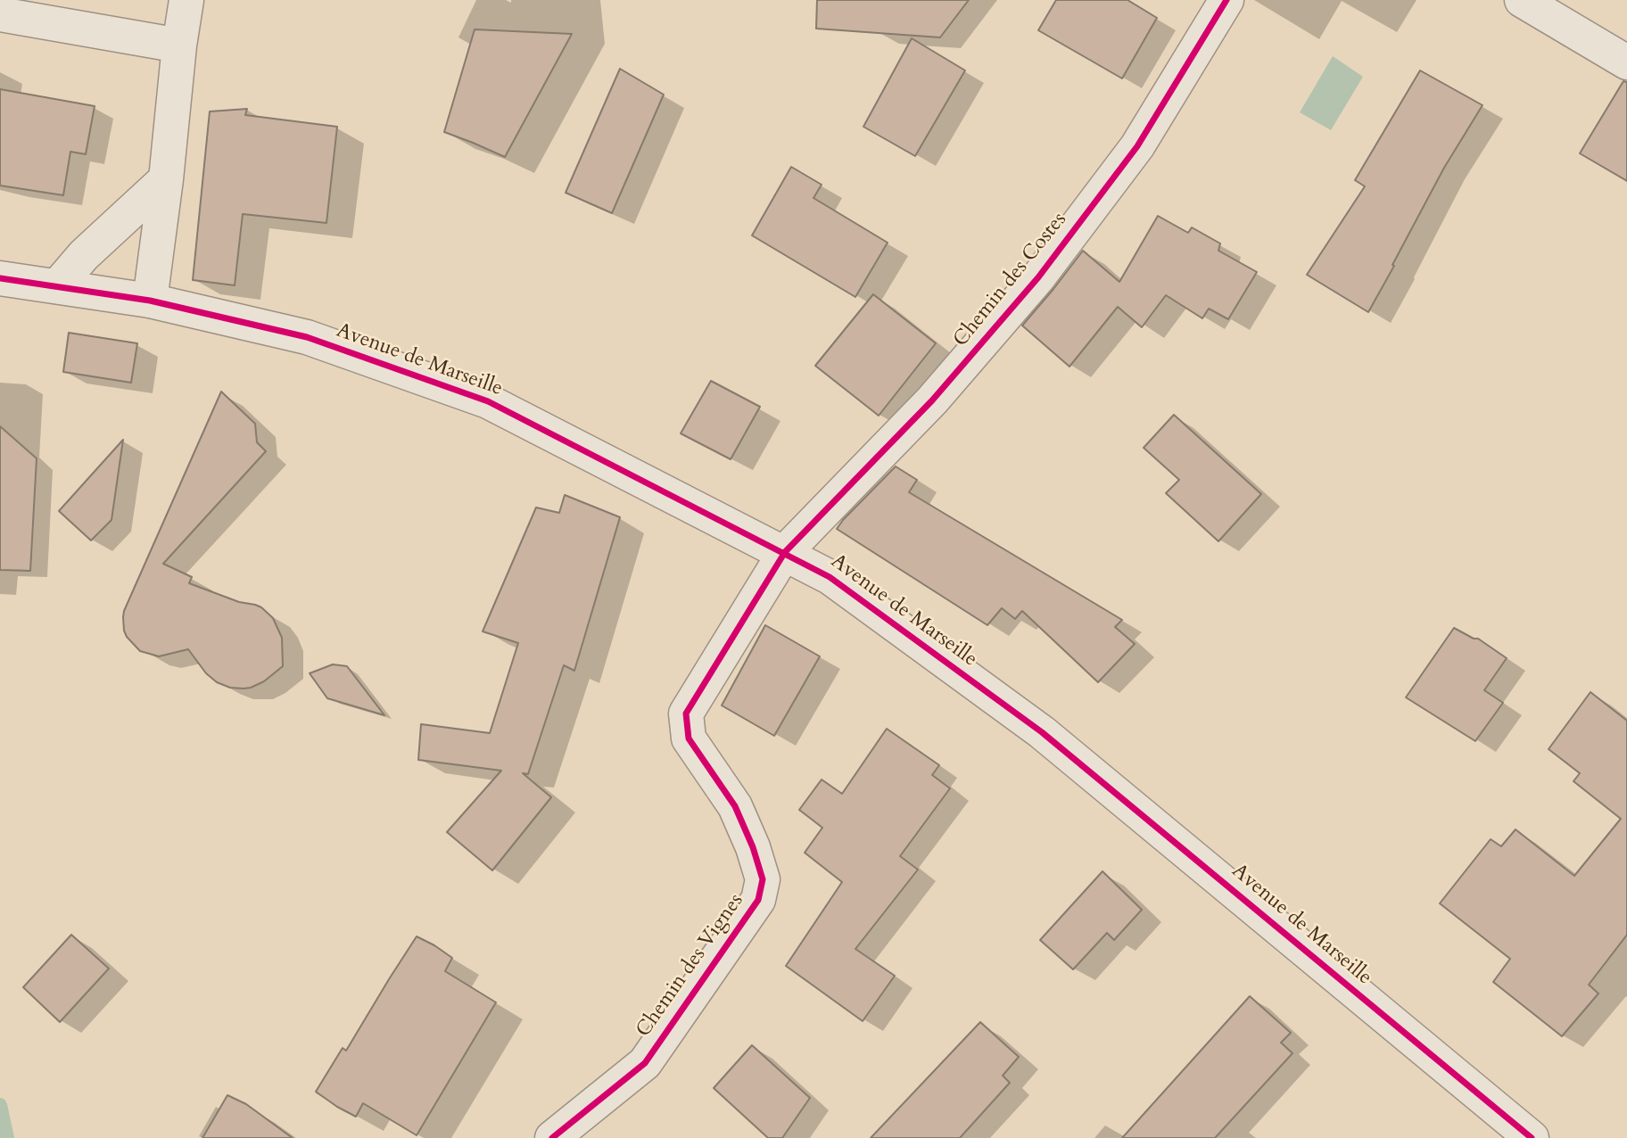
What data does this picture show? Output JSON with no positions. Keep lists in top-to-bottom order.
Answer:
{
  "streets": {
    "street": ["Chemin des Costes", "Avenue de Marseille", "Chemin des Vignes"]
  },
  "crossings": [
    ["Chemin des Costes", "Avenue de Marseille"],
    ["Chemin des Costes", "Chemin des Vignes"],
    ["Avenue de Marseille", "Chemin des Vignes"]
  ]
}
